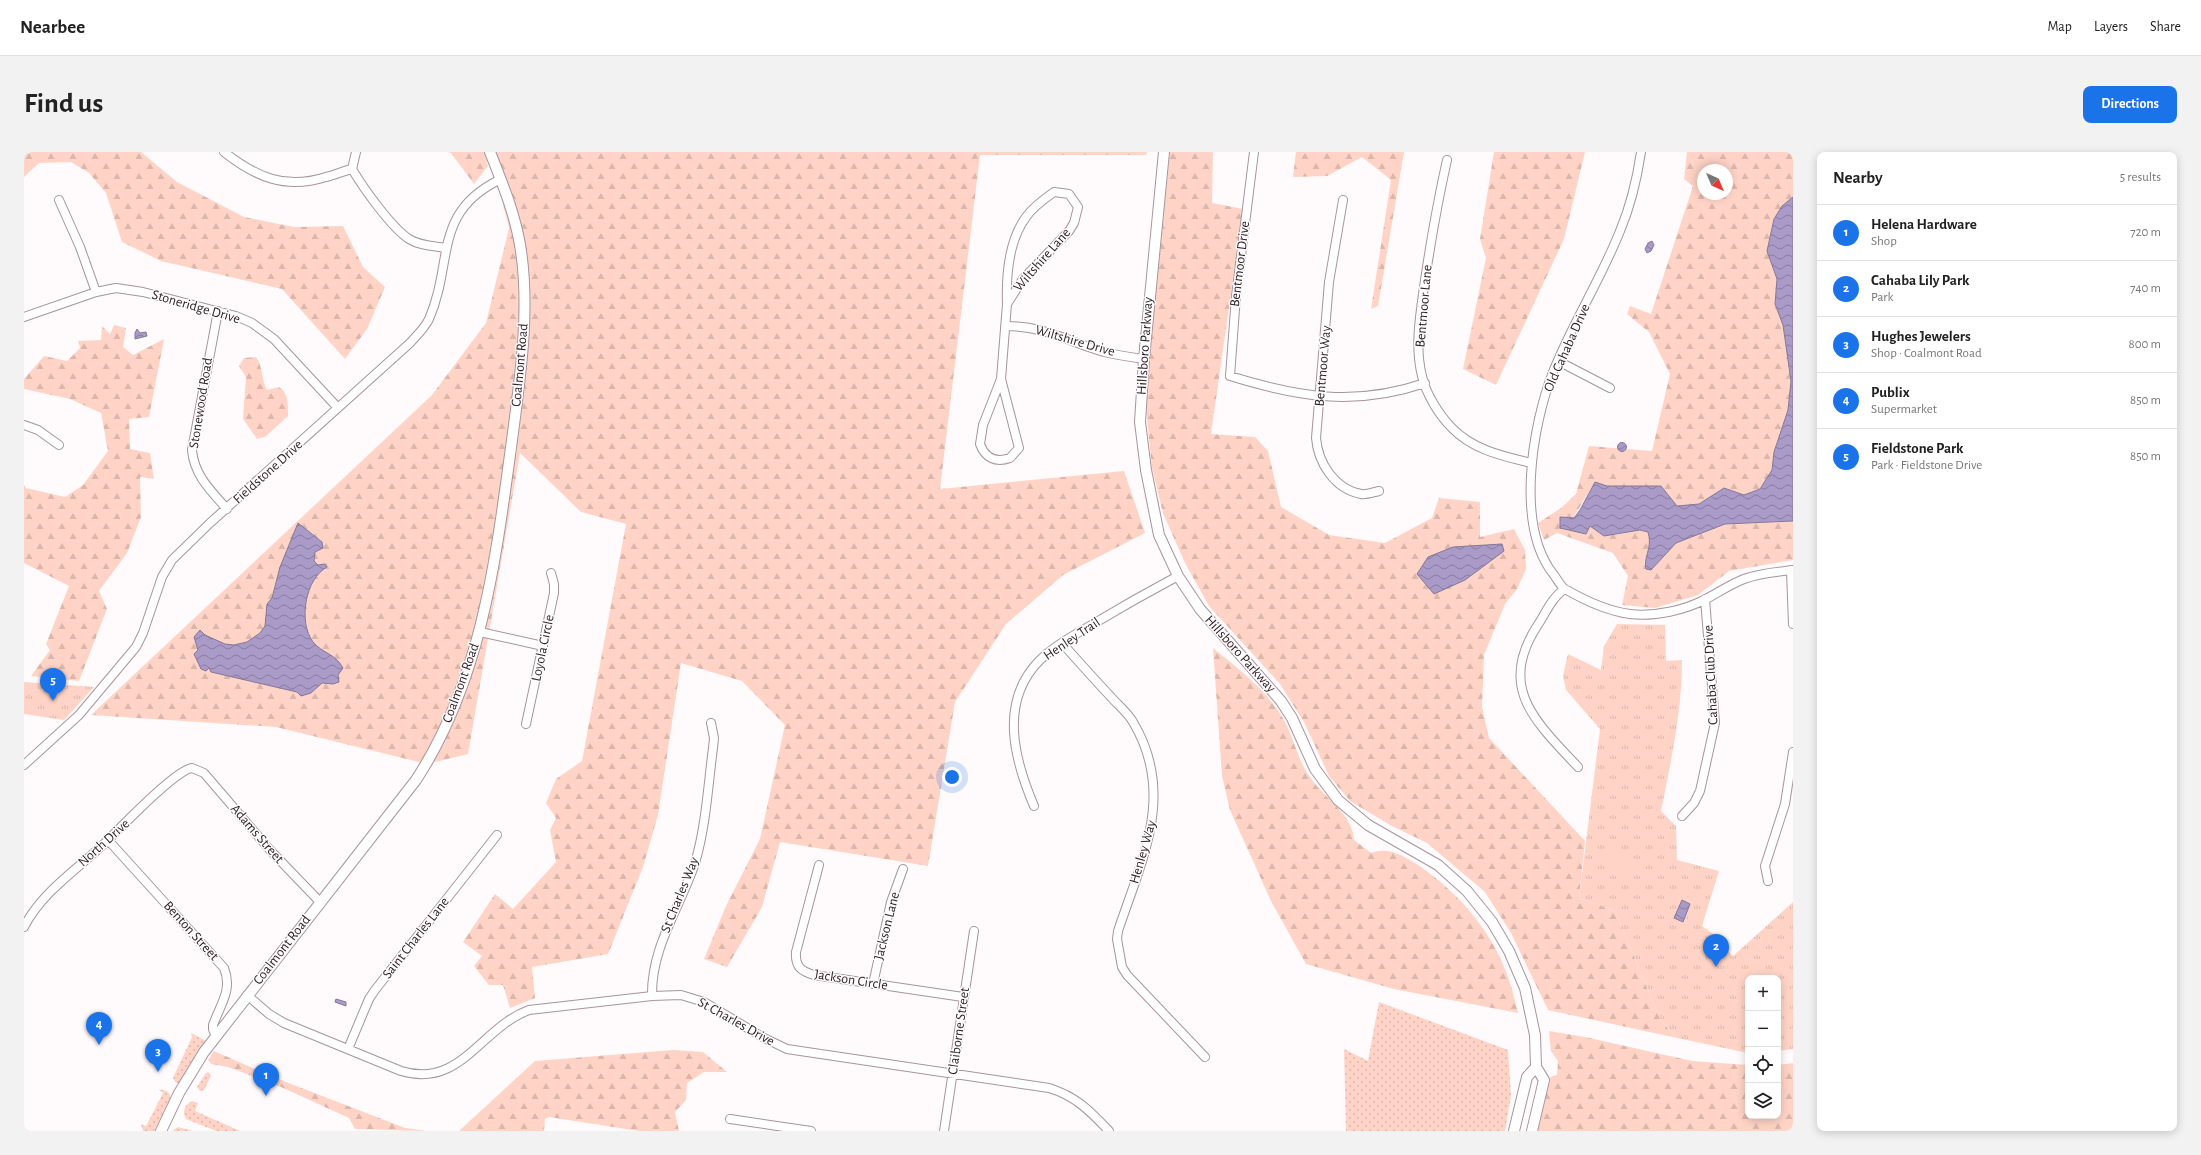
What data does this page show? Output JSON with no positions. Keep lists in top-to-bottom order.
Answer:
{
  "streets": {
    "street": [
      "Wiltshire Lane",
      "Bentmoor Drive",
      "Bentmoor Lane",
      "Stoneridge Drive",
      "Wiltshire Drive",
      "Hillsboro Parkway",
      "Old Cahaba Drive",
      "Coalmont Road",
      "Bentmoor Way",
      "Stonewood Road",
      "Fieldstone Drive",
      "Henley Trail",
      "Loyola Circle",
      "Cahaba Club Drive",
      "Adams Street",
      "North Drive",
      "Henley Way",
      "St Charles Way",
      "Jackson Lane",
      "Benton Street",
      "Saint Charles Lane",
      "Jackson Circle",
      "St Charles Drive",
      "Claiborne Street"
    ]
  },
  "crossings": [
    ["Wiltshire Lane", "Wiltshire Drive"],
    ["Bentmoor Drive", "Bentmoor Way"],
    ["Bentmoor Lane", "Old Cahaba Drive"],
    ["Stoneridge Drive", "Stonewood Road"],
    ["Stoneridge Drive", "Fieldstone Drive"],
    ["Wiltshire Drive", "Hillsboro Parkway"],
    ["Hillsboro Parkway", "Henley Trail"],
    ["Old Cahaba Drive", "Cahaba Club Drive"],
    ["Coalmont Road", "Fieldstone Drive"],
    ["Coalmont Road", "Adams Street"],
    ["Coalmont Road", "Benton Street"],
    ["Coalmont Road", "St Charles Drive"],
    ["Stonewood Road", "Fieldstone Drive"],
    ["Henley Trail", "Henley Way"],
    ["Adams Street", "North Drive"],
    ["North Drive", "Benton Street"],
    ["St Charles Way", "St Charles Drive"],
    ["Jackson Lane", "Jackson Circle"],
    ["Saint Charles Lane", "St Charles Drive"],
    ["Jackson Circle", "Claiborne Street"],
    ["St Charles Drive", "Claiborne Street"]
  ],
  "north": "bottom right",
  "page": {
    "header": "Nearbee",
    "nav": ["Map", "Layers", "Share"],
    "buttons": "Directions",
    "title": "Find us",
    "heading": ["Nearby", "5 results"],
    "list": [
      {
        "mark": "1",
        "name": "Helena Hardware",
        "note": "Shop",
        "value": "720 m"
      },
      {
        "mark": "2",
        "name": "Cahaba Lily Park",
        "note": "Park",
        "value": "740 m"
      },
      {
        "mark": "3",
        "name": "Hughes Jewelers",
        "note": "Shop · Coalmont Road",
        "value": "800 m"
      },
      {
        "mark": "4",
        "name": "Publix",
        "note": "Supermarket",
        "value": "850 m"
      },
      {
        "mark": "5",
        "name": "Fieldstone Park",
        "note": "Park · Fieldstone Drive",
        "value": "850 m"
      }
    ],
    "pins": [
      "5",
      "2",
      "4",
      "3",
      "1"
    ],
    "map_buttons": ["+", "−"]
  }
}
